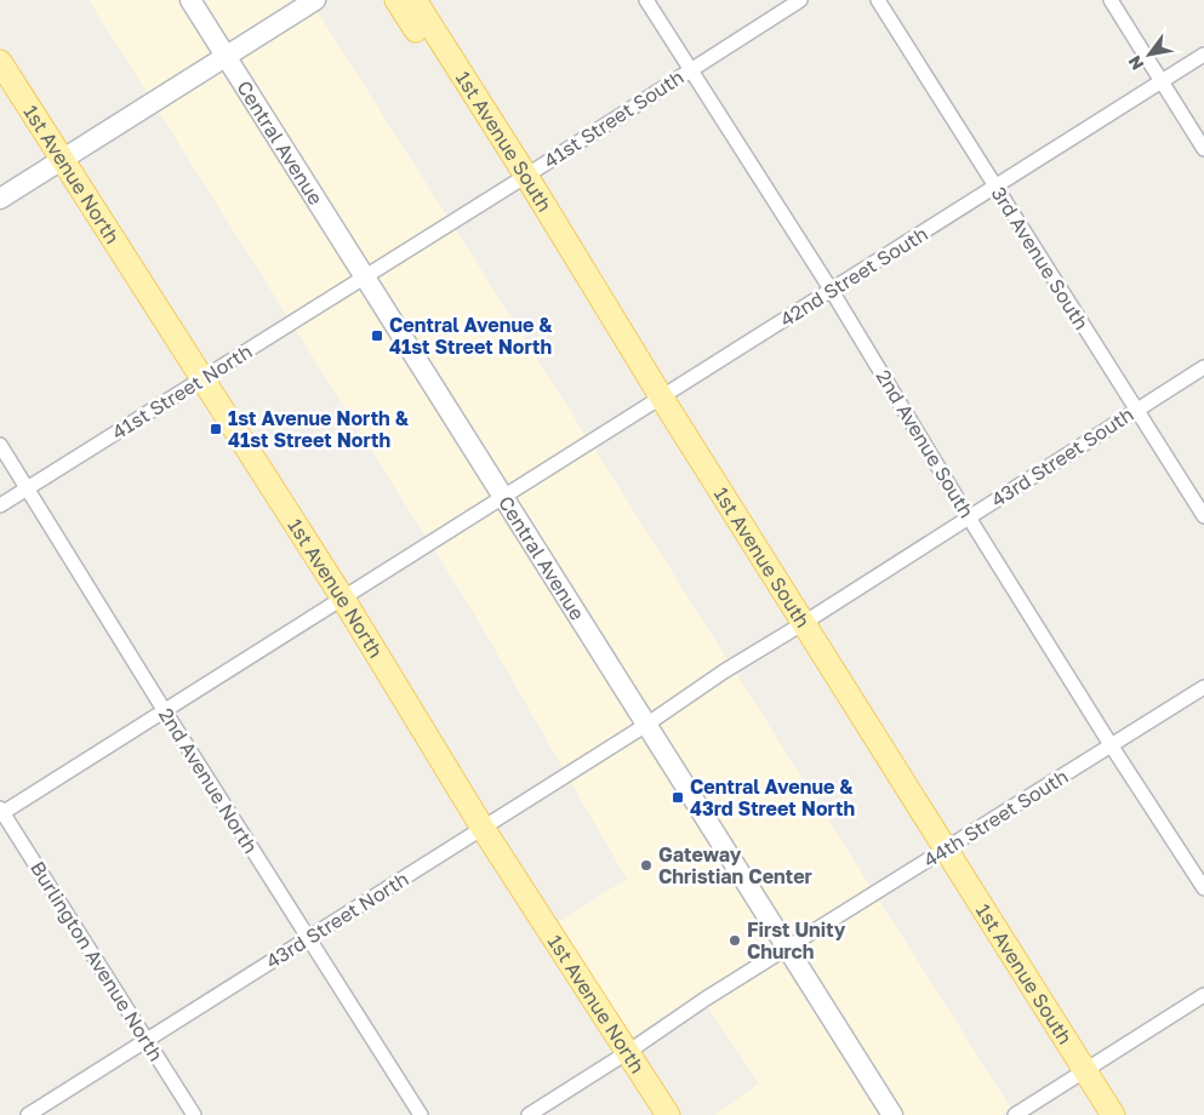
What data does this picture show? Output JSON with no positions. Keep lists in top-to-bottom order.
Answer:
{
  "streets": {
    "main road": ["1st Avenue South", "Central Avenue", "1st Avenue North"],
    "street": [
      "41st Street South",
      "3rd Avenue South",
      "42nd Street South",
      "41st Street North",
      "2nd Avenue South",
      "43rd Street South",
      "2nd Avenue North",
      "44th Street South",
      "43rd Street North",
      "Burlington Avenue North"
    ]
  },
  "crossings": [
    ["41st Street South", "1st Avenue South"],
    ["41st Street South", "Central Avenue"],
    ["41st Street South", "41st Street North"],
    ["41st Street South", "2nd Avenue South"],
    ["1st Avenue South", "42nd Street South"],
    ["1st Avenue South", "43rd Street South"],
    ["1st Avenue South", "44th Street South"],
    ["Central Avenue", "42nd Street South"],
    ["Central Avenue", "41st Street North"],
    ["Central Avenue", "43rd Street South"],
    ["Central Avenue", "44th Street South"],
    ["Central Avenue", "43rd Street North"],
    ["1st Avenue North", "42nd Street South"],
    ["1st Avenue North", "41st Street North"],
    ["1st Avenue North", "44th Street South"],
    ["1st Avenue North", "43rd Street North"],
    ["3rd Avenue South", "42nd Street South"],
    ["3rd Avenue South", "43rd Street South"],
    ["42nd Street South", "2nd Avenue South"],
    ["42nd Street South", "2nd Avenue North"],
    ["42nd Street South", "Burlington Avenue North"],
    ["41st Street North", "2nd Avenue North"],
    ["2nd Avenue South", "43rd Street South"],
    ["2nd Avenue South", "44th Street South"],
    ["43rd Street South", "43rd Street North"],
    ["2nd Avenue North", "43rd Street North"],
    ["43rd Street North", "Burlington Avenue North"]
  ],
  "places": {
    "transit": ["Central Avenue & 41st Street North", "1st Avenue North & 41st Street North", "Central Avenue & 43rd Street North"],
    "other": ["Gateway Christian Center", "First Unity Church"]
  },
  "north": "bottom left"
}
